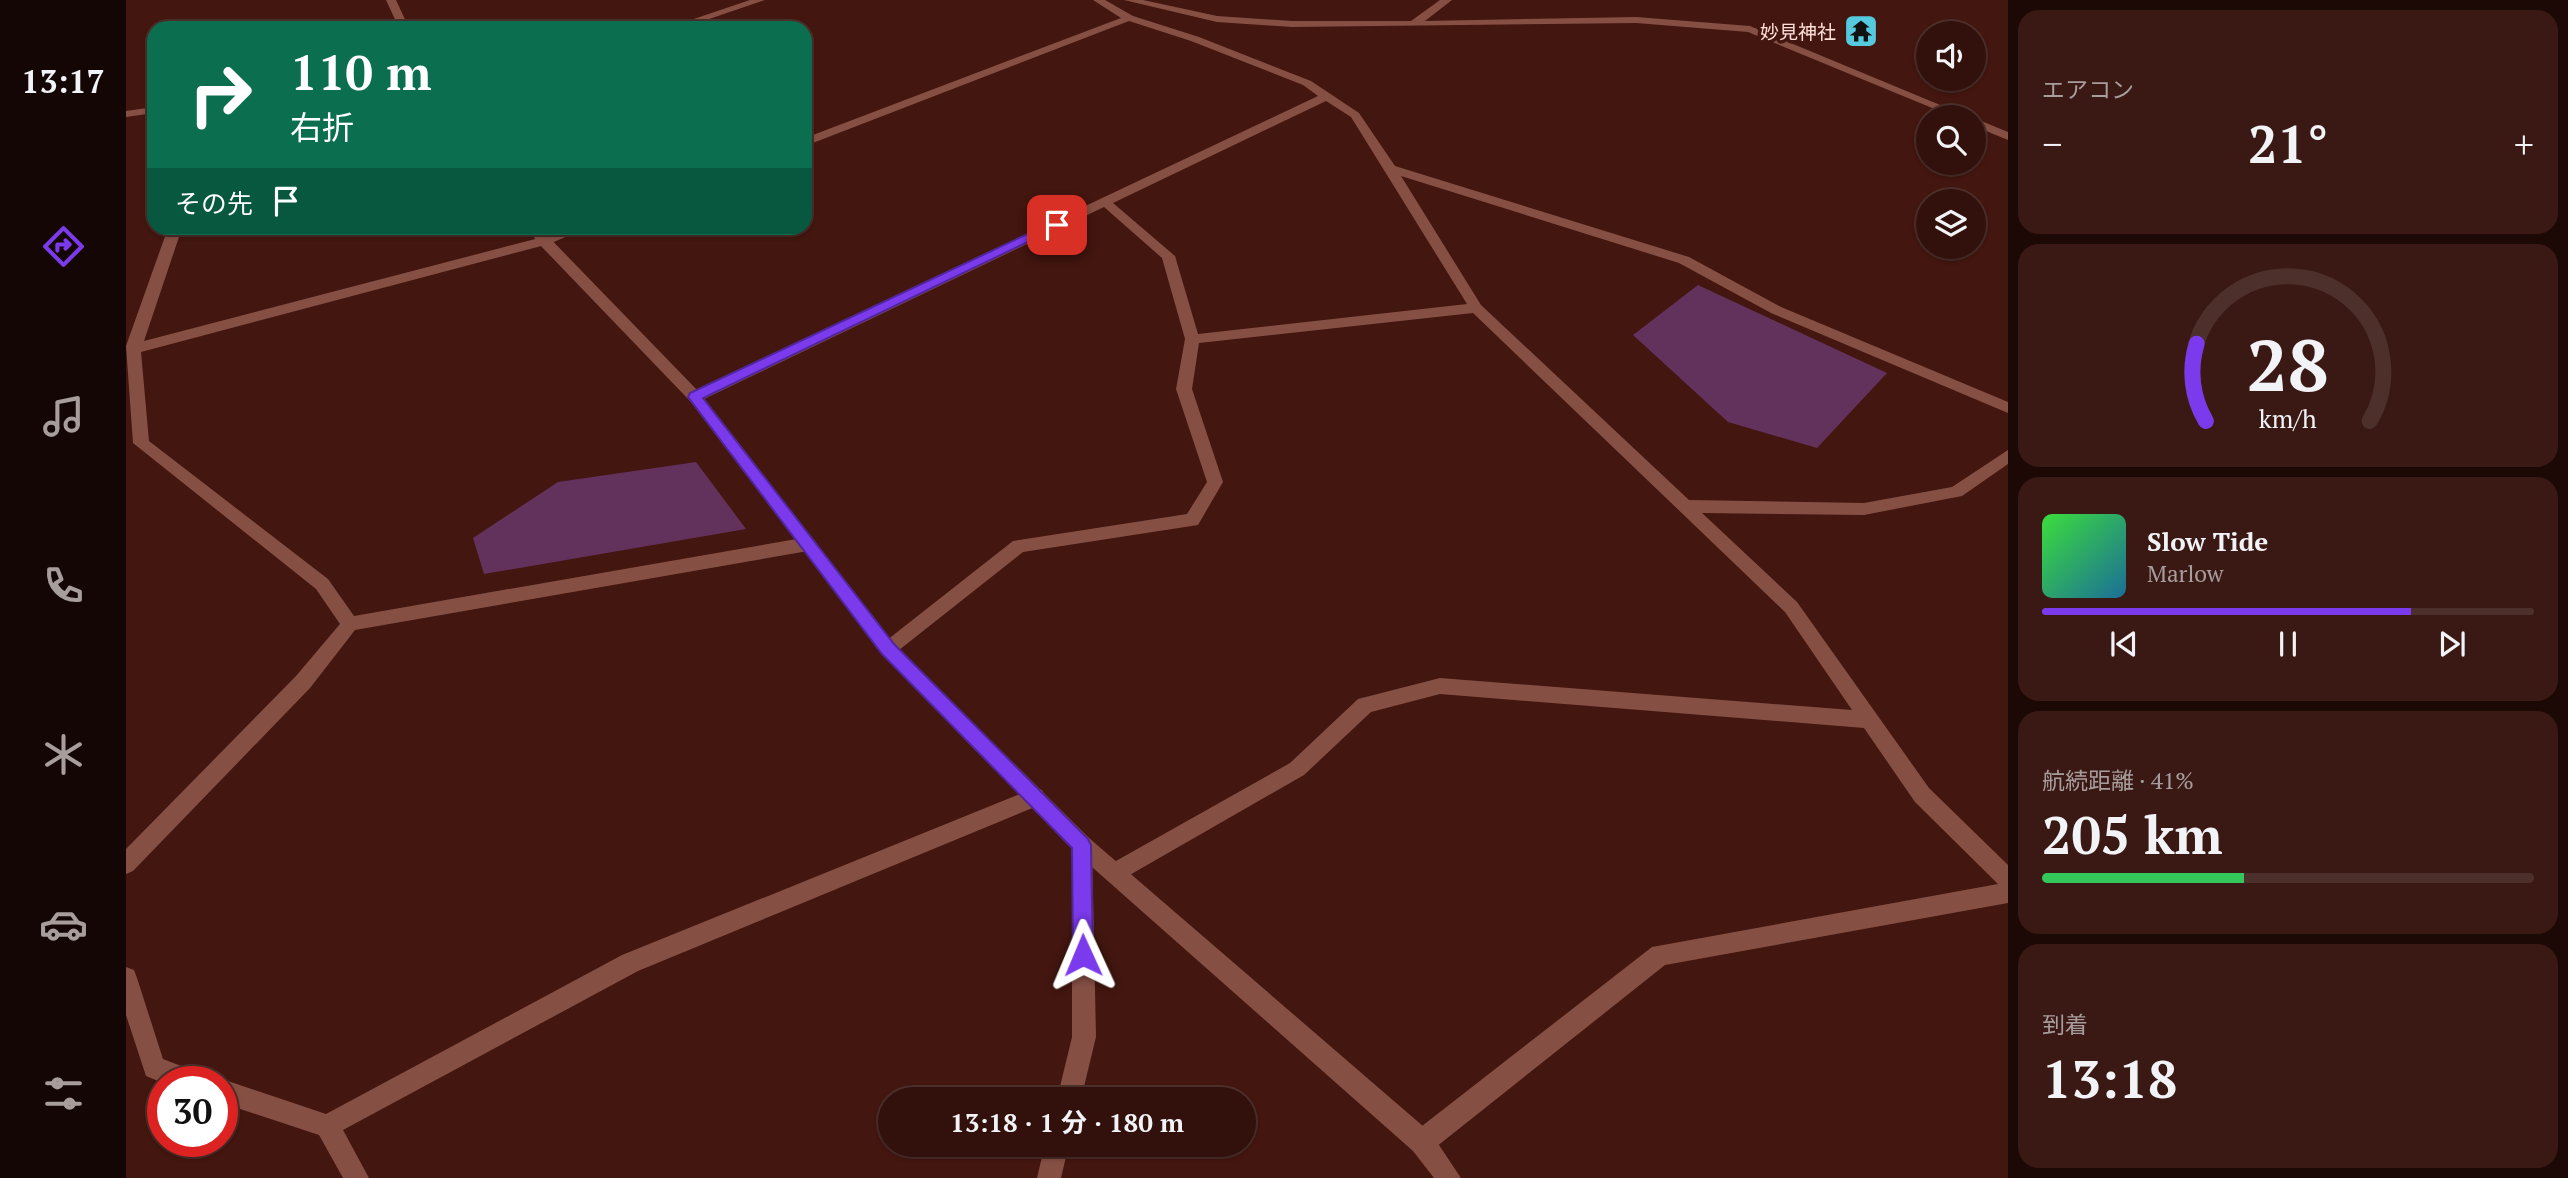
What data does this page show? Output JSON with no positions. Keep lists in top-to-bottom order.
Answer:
{
  "places": {
    "temple": ["妙見神社"]
  },
  "page": {
    "tabs": "13:17",
    "tile": [
      "エアコン",
      ["航続距離 · 41%", "205 km"],
      ["到着", "13:18"]
    ],
    "turn": ["110 m", "右折"],
    "heat": ["−", "21°", "+"],
    "then": "その先",
    "song": ["Slow Tide", "Marlow"],
    "limit": "30",
    "trip": "13:18 · 1 分 · 180 m",
    "gauge": ["28", "km/h"]
  }
}
